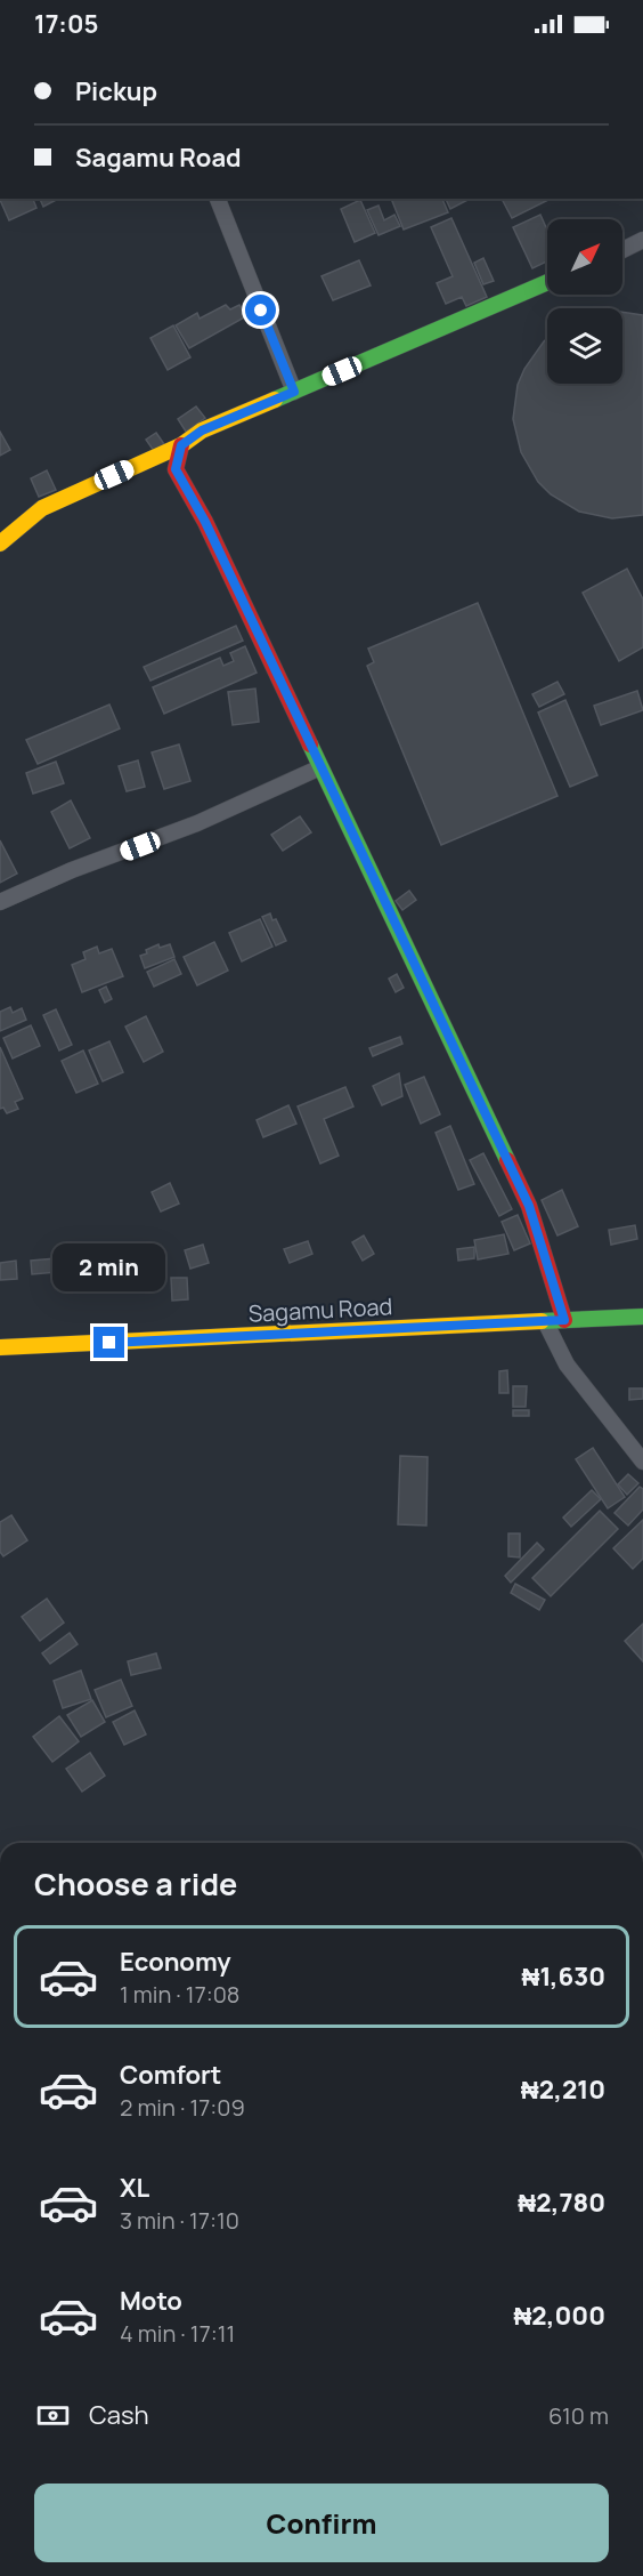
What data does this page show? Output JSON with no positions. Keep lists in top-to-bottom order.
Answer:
{
  "streets": {
    "main road": ["Sagamu Road"]
  },
  "north": "top right",
  "page": {
    "status": "17:05",
    "banner": ["Pickup", "Sagamu Road"],
    "bubble": "2 min",
    "heading": "Choose a ride",
    "list": [
      {
        "name": "Economy",
        "note": "1 min · 17:08",
        "value": "₦1,630"
      },
      {
        "name": "Comfort",
        "note": "2 min · 17:09",
        "value": "₦2,210"
      },
      {
        "name": "XL",
        "note": "3 min · 17:10",
        "value": "₦2,780"
      },
      {
        "name": "Moto",
        "note": "4 min · 17:11",
        "value": "₦2,000"
      }
    ],
    "pay": ["Cash", "610 m"],
    "buttons": "Confirm"
  }
}
